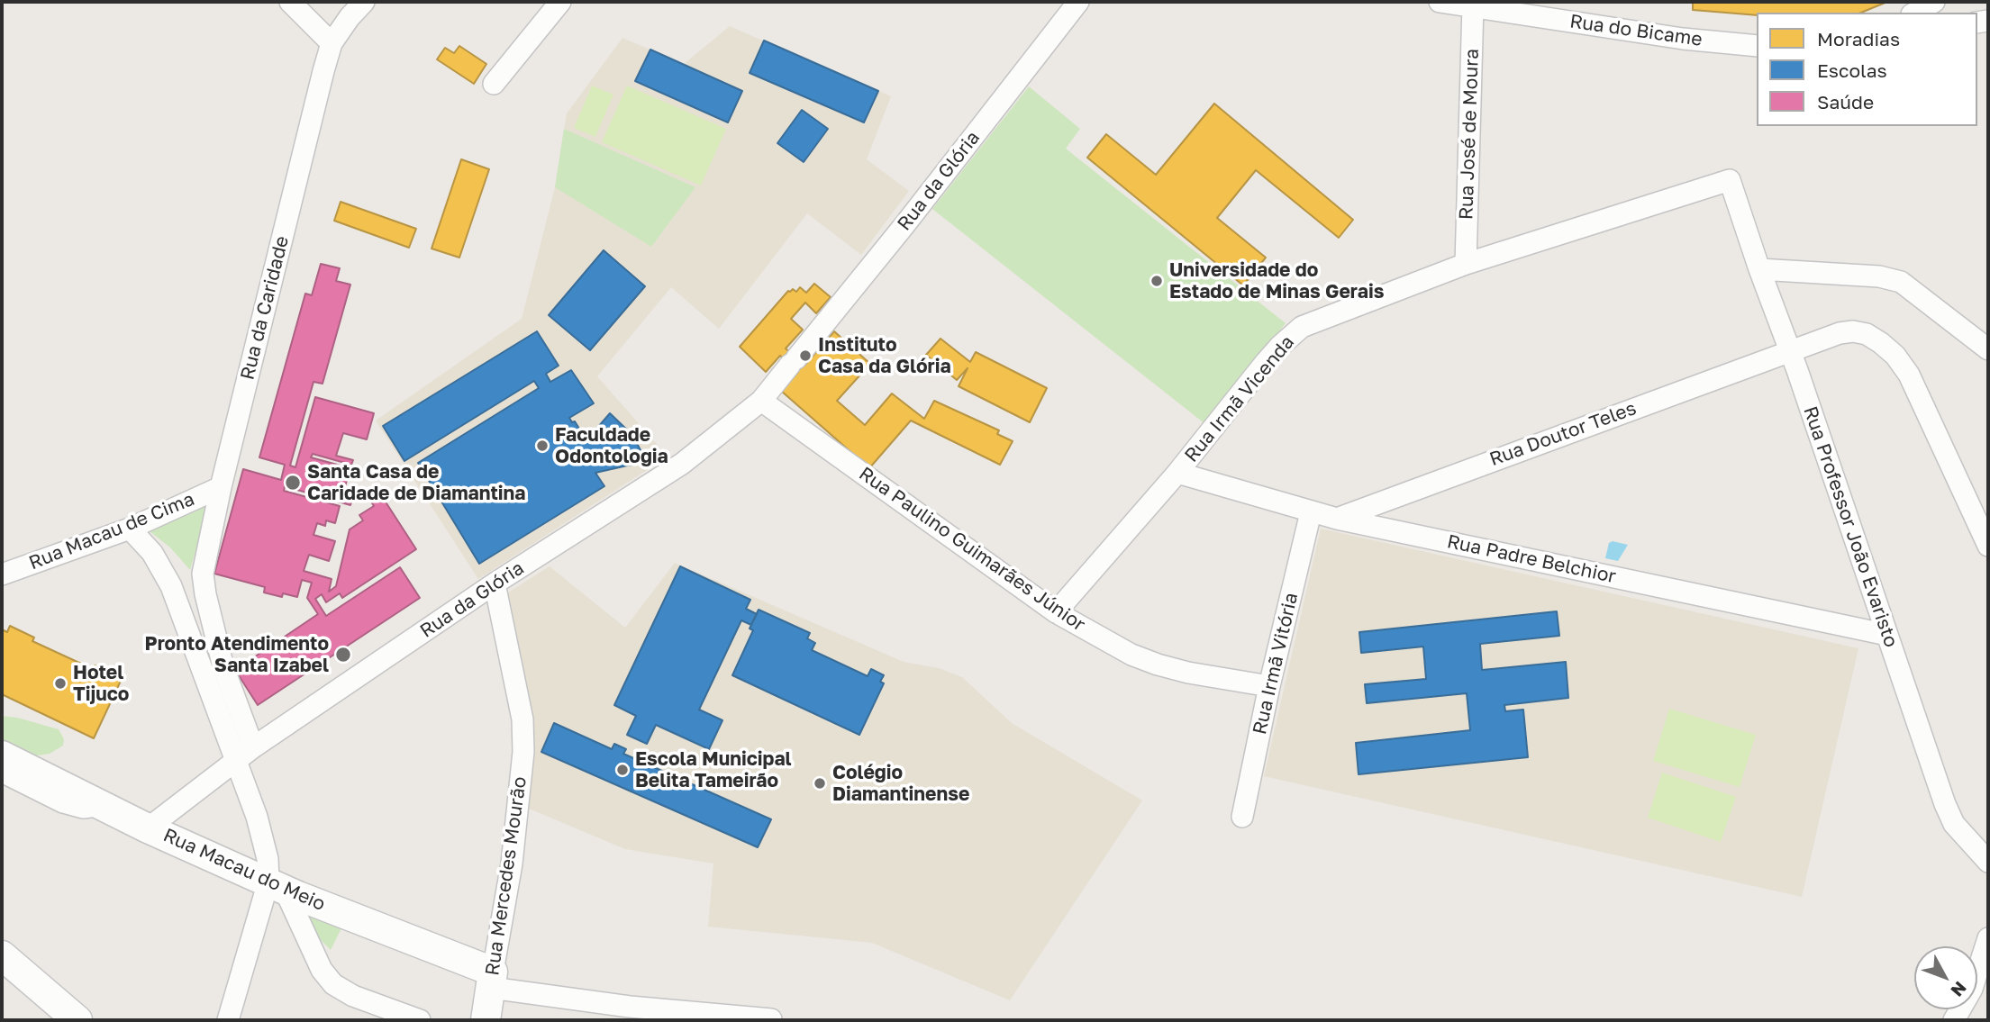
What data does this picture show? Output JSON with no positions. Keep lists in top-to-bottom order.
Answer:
{
  "streets": {
    "main road": ["Rua Macau do Meio", "Rua Mercedes Mourão"],
    "street": [
      "Rua do Bicame",
      "Rua José de Moura",
      "Rua da Glória",
      "Rua da Caridade",
      "Rua Irmã Vicenda",
      "Rua Doutor Teles",
      "Rua Professor João Evaristo",
      "Rua Macau de Cima",
      "Rua Paulino Guimarães Júnior",
      "Rua Padre Belchior",
      "Rua Irmã Vitória"
    ]
  },
  "crossings": [
    ["Rua do Bicame", "Rua José de Moura"],
    ["Rua José de Moura", "Rua Irmã Vicenda"],
    ["Rua da Glória", "Rua Paulino Guimarães Júnior"],
    ["Rua da Glória", "Rua Macau do Meio"],
    ["Rua da Glória", "Rua Mercedes Mourão"],
    ["Rua da Caridade", "Rua Macau de Cima"],
    ["Rua Irmã Vicenda", "Rua Professor João Evaristo"],
    ["Rua Irmã Vicenda", "Rua Paulino Guimarães Júnior"],
    ["Rua Irmã Vicenda", "Rua Padre Belchior"],
    ["Rua Doutor Teles", "Rua Professor João Evaristo"],
    ["Rua Doutor Teles", "Rua Padre Belchior"],
    ["Rua Professor João Evaristo", "Rua Padre Belchior"],
    ["Rua Paulino Guimarães Júnior", "Rua Irmã Vitória"],
    ["Rua Padre Belchior", "Rua Irmã Vitória"],
    ["Rua Macau do Meio", "Rua Mercedes Mourão"]
  ],
  "places": [
    "Universidade do Estado de Minas Gerais",
    "Instituto Casa da Glória",
    "Faculdade Odontologia",
    "Santa Casa de Caridade de Diamantina",
    "Pronto Atendimento Santa Izabel",
    "Hotel Tijuco",
    "Escola Municipal Belita Tameirão",
    "Colégio Diamantinense"
  ],
  "legend": ["Moradias", "Escolas", "Saúde"],
  "north": "bottom right"
}
